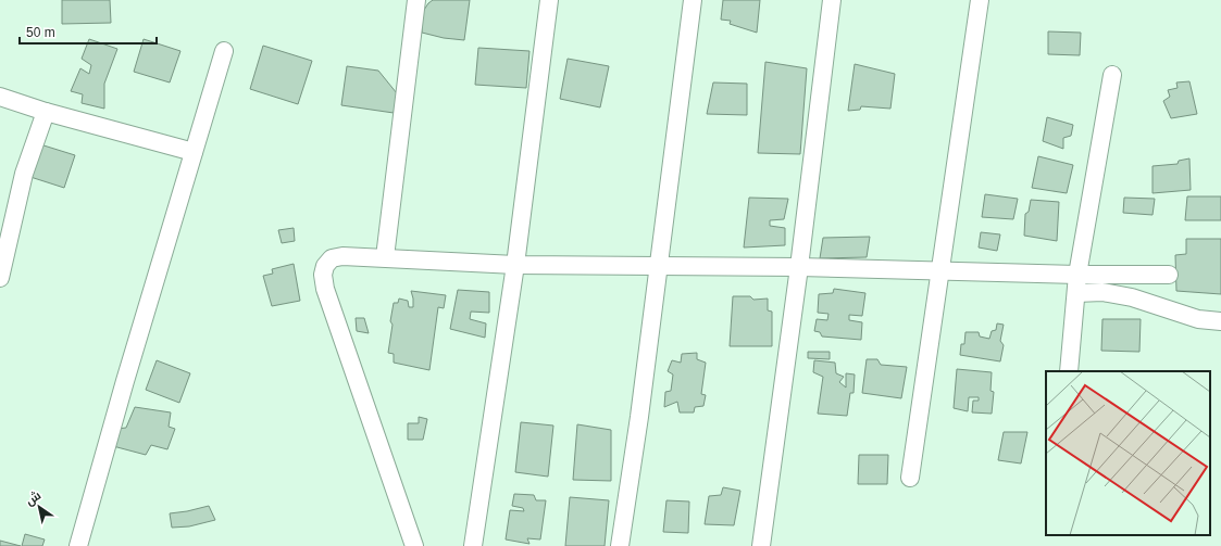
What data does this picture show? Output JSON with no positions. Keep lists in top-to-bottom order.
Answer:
{
  "scale_bar": "50 m",
  "north": "top left"
}
